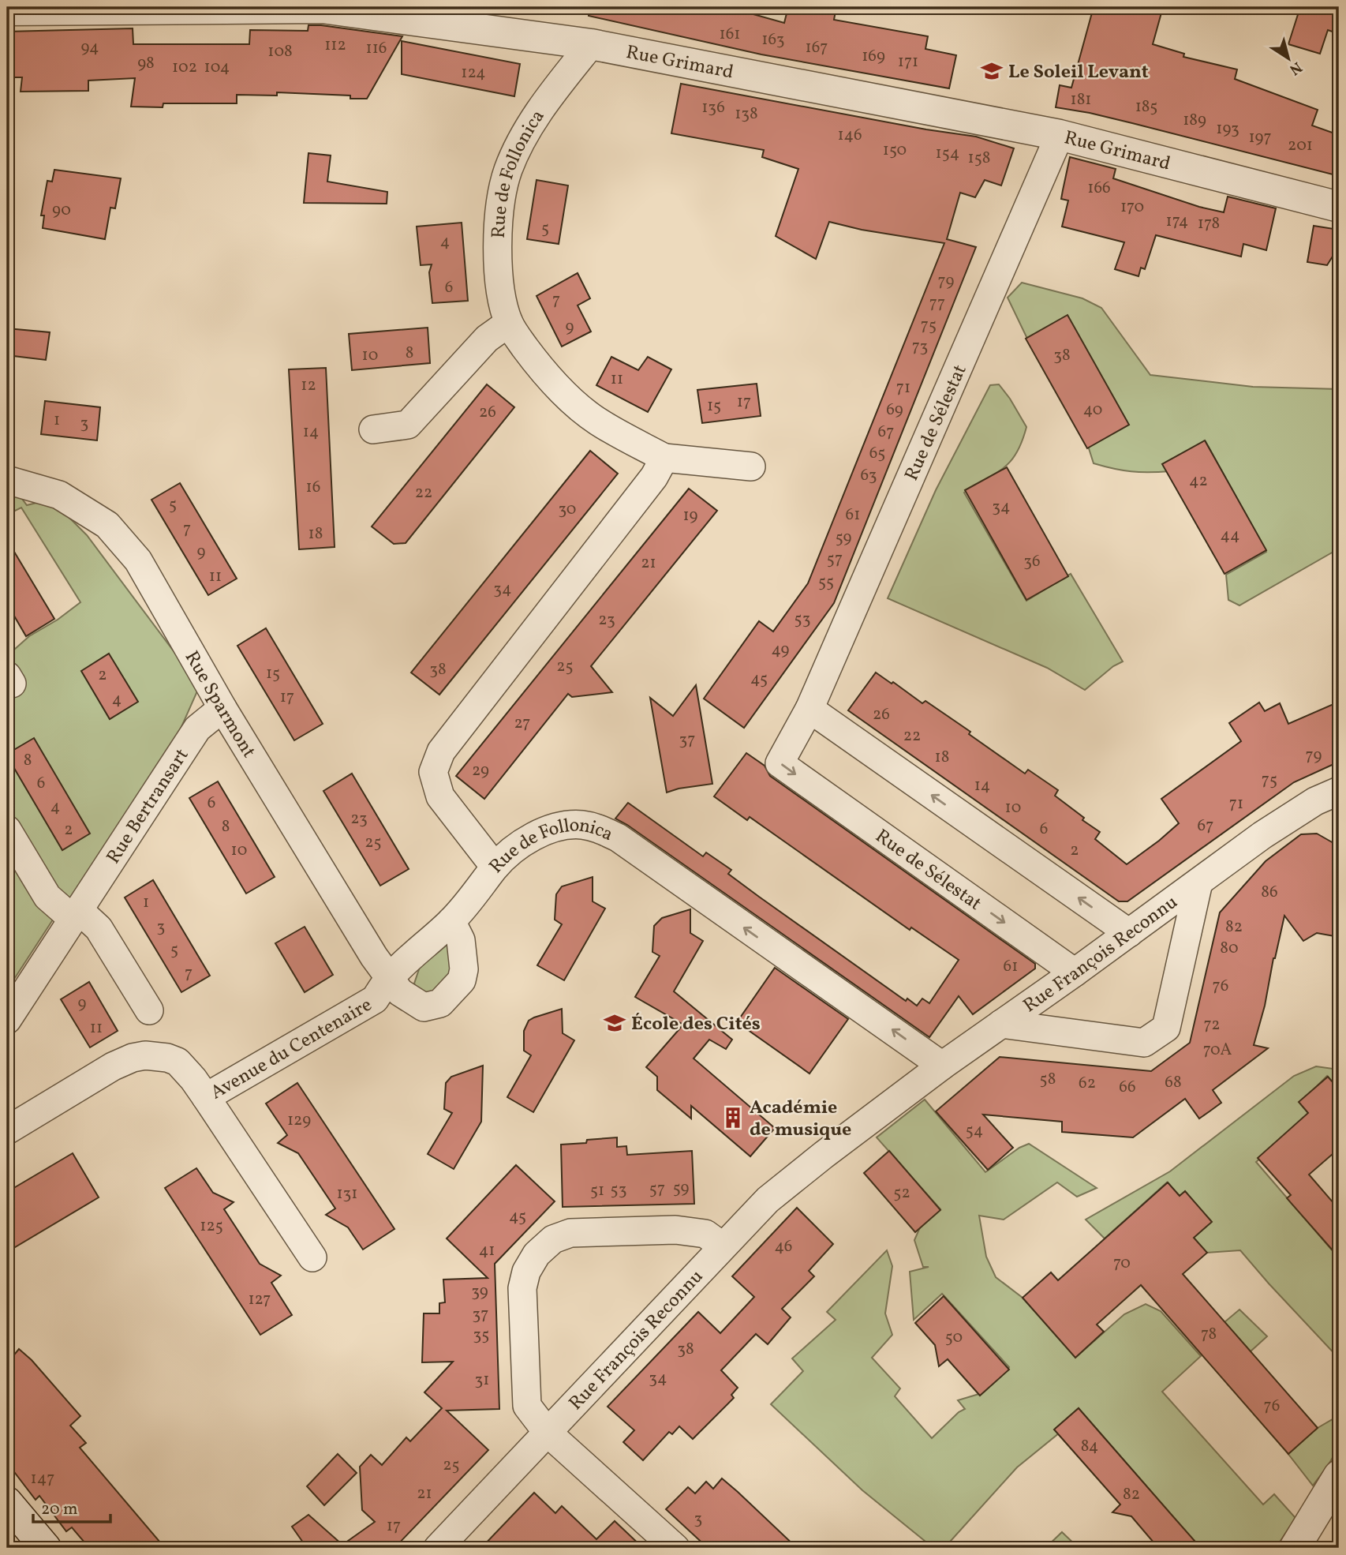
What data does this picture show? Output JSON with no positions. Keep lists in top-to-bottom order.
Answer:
{
  "streets": {
    "street": [
      "Rue Grimard",
      "Rue de Follonica",
      "Rue de Sélestat",
      "Rue Sparmont",
      "Rue Bertransart",
      "Rue François Reconnu",
      "Avenue du Centenaire"
    ]
  },
  "crossings": [
    ["Rue Grimard", "Rue de Follonica"],
    ["Rue Grimard", "Rue de Sélestat"],
    ["Rue de Follonica", "Rue François Reconnu"],
    ["Rue de Follonica", "Avenue du Centenaire"],
    ["Rue de Sélestat", "Rue François Reconnu"],
    ["Rue Sparmont", "Rue Bertransart"],
    ["Rue Sparmont", "Avenue du Centenaire"]
  ],
  "places": {
    "school or university": ["Le Soleil Levant", "École des Cités"],
    "building": ["Académie de musique"]
  },
  "house_numbers": [
    "161",
    "163",
    "112",
    "94",
    "167",
    "116",
    "108",
    "169",
    "171",
    "98",
    "102",
    "104",
    "124",
    "181",
    "185",
    "136",
    "138",
    "189",
    "193",
    "146",
    "197",
    "201",
    "150",
    "154",
    "158",
    "166",
    "170",
    "90",
    "174",
    "178",
    "5",
    "4",
    "79",
    "6",
    "7",
    "77",
    "75",
    "9",
    "73",
    "8",
    "10",
    "38",
    "11",
    "12",
    "71",
    "17",
    "15",
    "69",
    "40",
    "26",
    "1",
    "3",
    "14",
    "67",
    "65",
    "63",
    "42",
    "16",
    "22",
    "5",
    "34",
    "30",
    "61",
    "19",
    "7",
    "18",
    "44",
    "59",
    "9",
    "57",
    "36",
    "21",
    "11",
    "55",
    "34",
    "53",
    "23",
    "49",
    "25",
    "38",
    "15",
    "2",
    "45",
    "17",
    "4",
    "26",
    "27",
    "22",
    "37",
    "79",
    "18",
    "8",
    "29",
    "75",
    "6",
    "14",
    "6",
    "71",
    "4",
    "10",
    "23",
    "67",
    "8",
    "6",
    "2",
    "25",
    "10",
    "2",
    "86",
    "1",
    "3",
    "82",
    "80",
    "5",
    "61",
    "7",
    "76",
    "9",
    "72",
    "11",
    "70A",
    "58",
    "68",
    "62",
    "66",
    "129",
    "54",
    "59",
    "57",
    "53",
    "51",
    "52",
    "131",
    "45",
    "125",
    "46",
    "41",
    "70",
    "39",
    "127",
    "37",
    "78",
    "35",
    "50",
    "38",
    "34",
    "31",
    "76",
    "84",
    "25",
    "147",
    "21",
    "82",
    "3",
    "17"
  ],
  "scale_bar": "20 m",
  "north": "bottom right"
}
